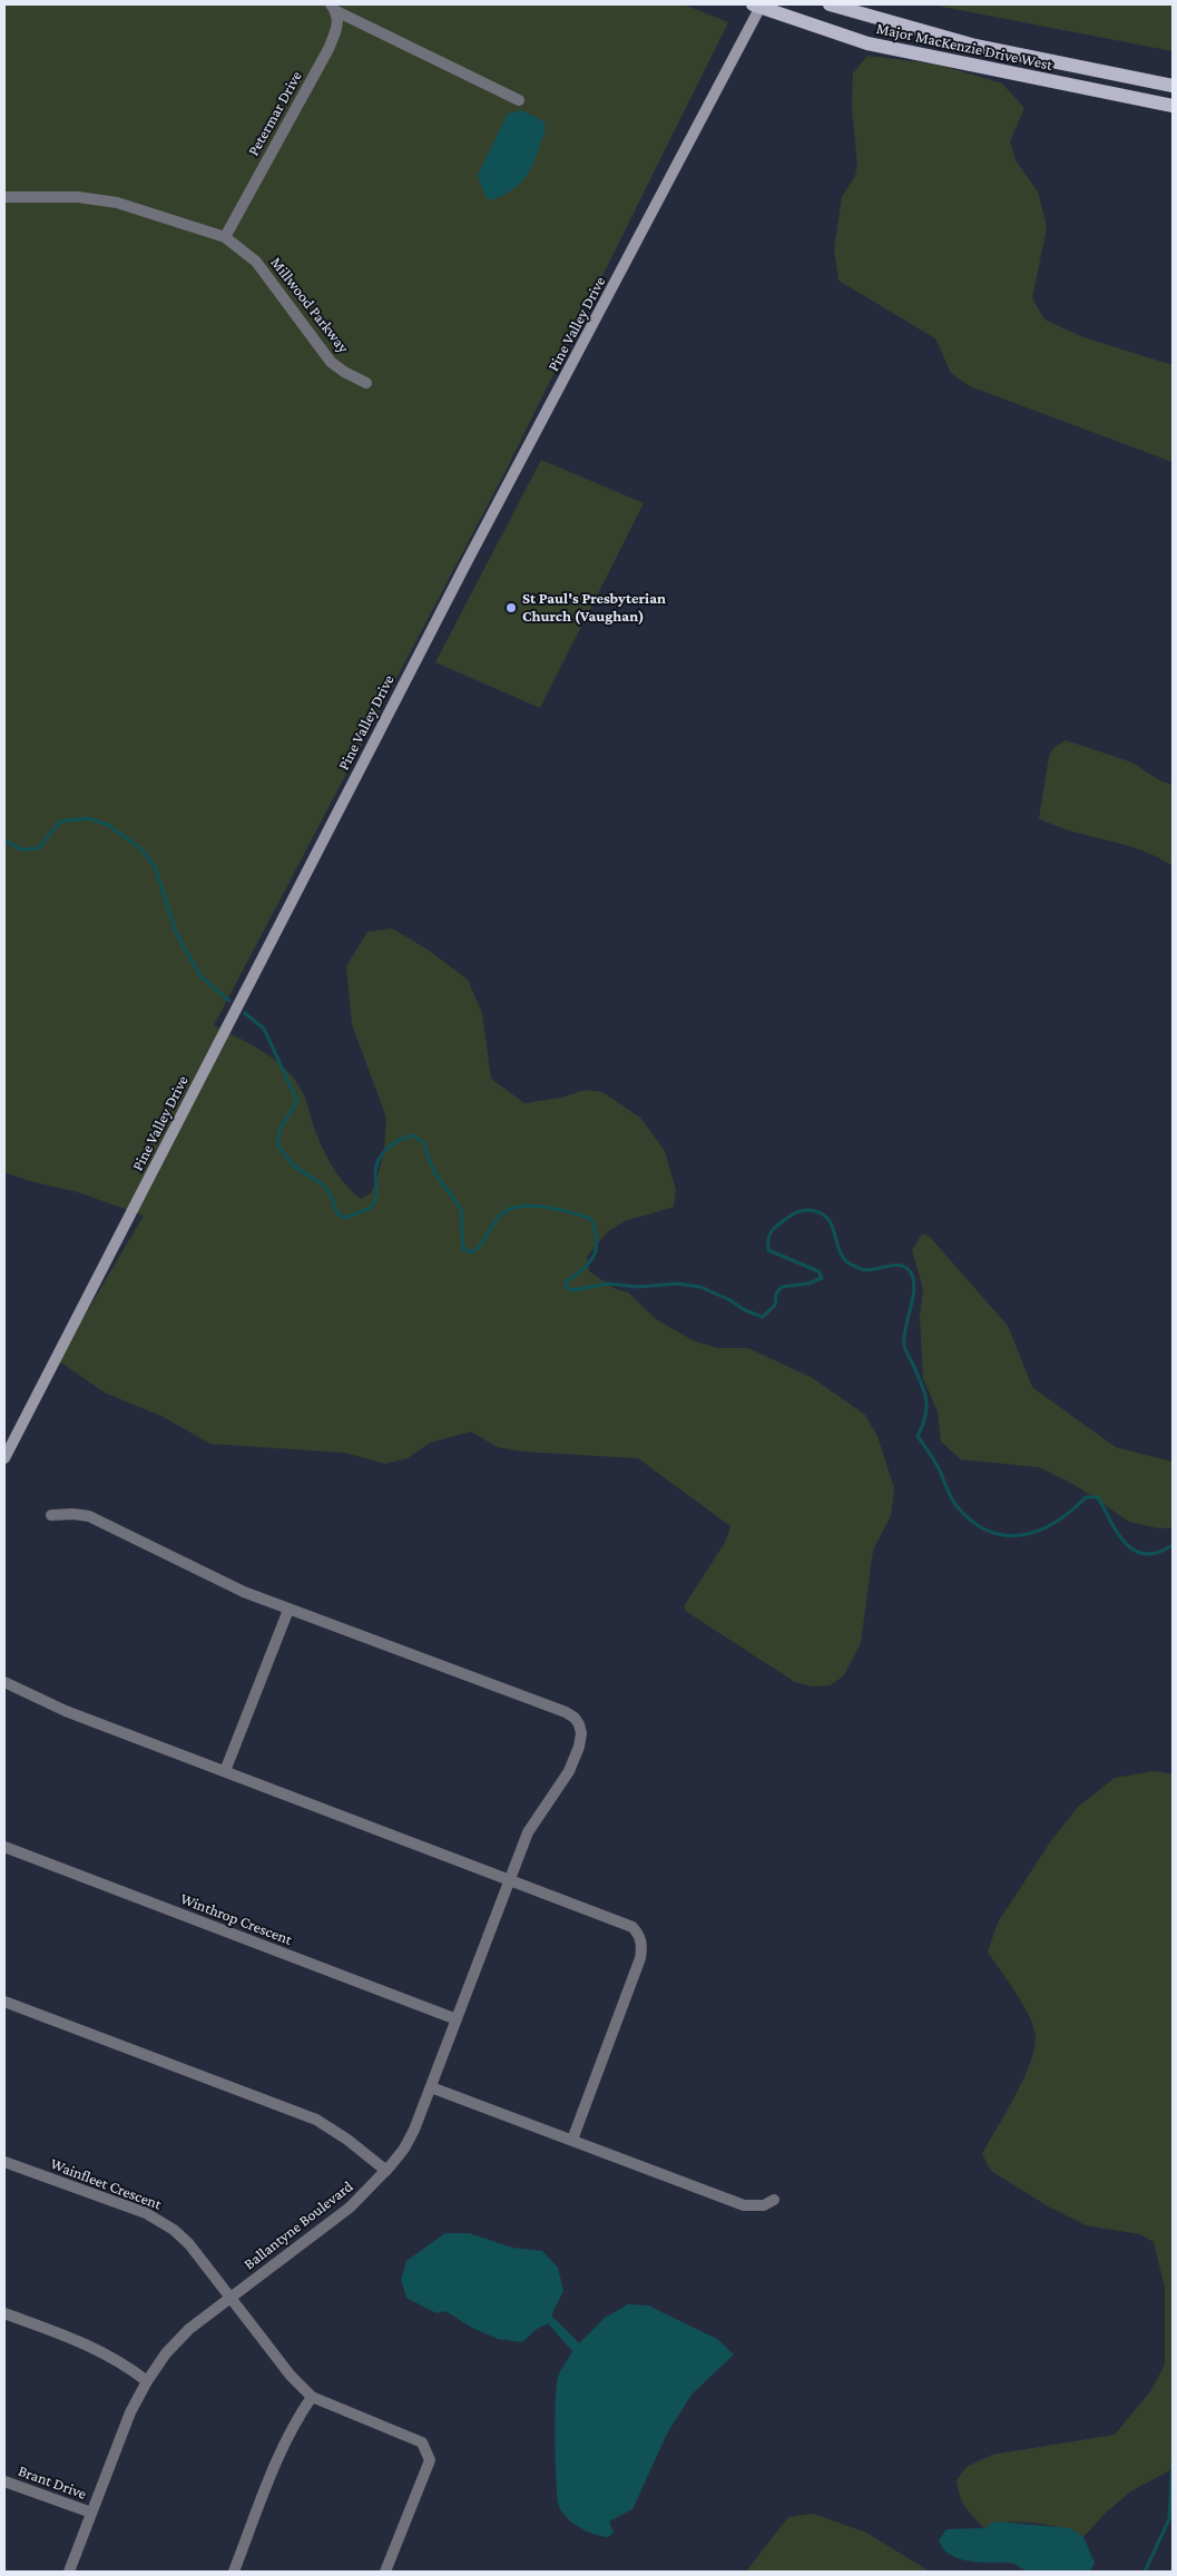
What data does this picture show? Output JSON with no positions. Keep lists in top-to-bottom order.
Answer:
{
  "streets": {
    "main road": ["Major MacKenzie Drive West"],
    "street": [
      "Petermar Drive",
      "Millwood Parkway",
      "Pine Valley Drive",
      "Winthrop Crescent",
      "Wainfleet Crescent",
      "Ballantyne Boulevard",
      "Brant Drive"
    ]
  },
  "crossings": [
    ["Major MacKenzie Drive West", "Pine Valley Drive"],
    ["Petermar Drive", "Millwood Parkway"],
    ["Winthrop Crescent", "Ballantyne Boulevard"],
    ["Wainfleet Crescent", "Ballantyne Boulevard"],
    ["Ballantyne Boulevard", "Brant Drive"]
  ],
  "places": ["St Paul's Presbyterian Church (Vaughan)"]
}
